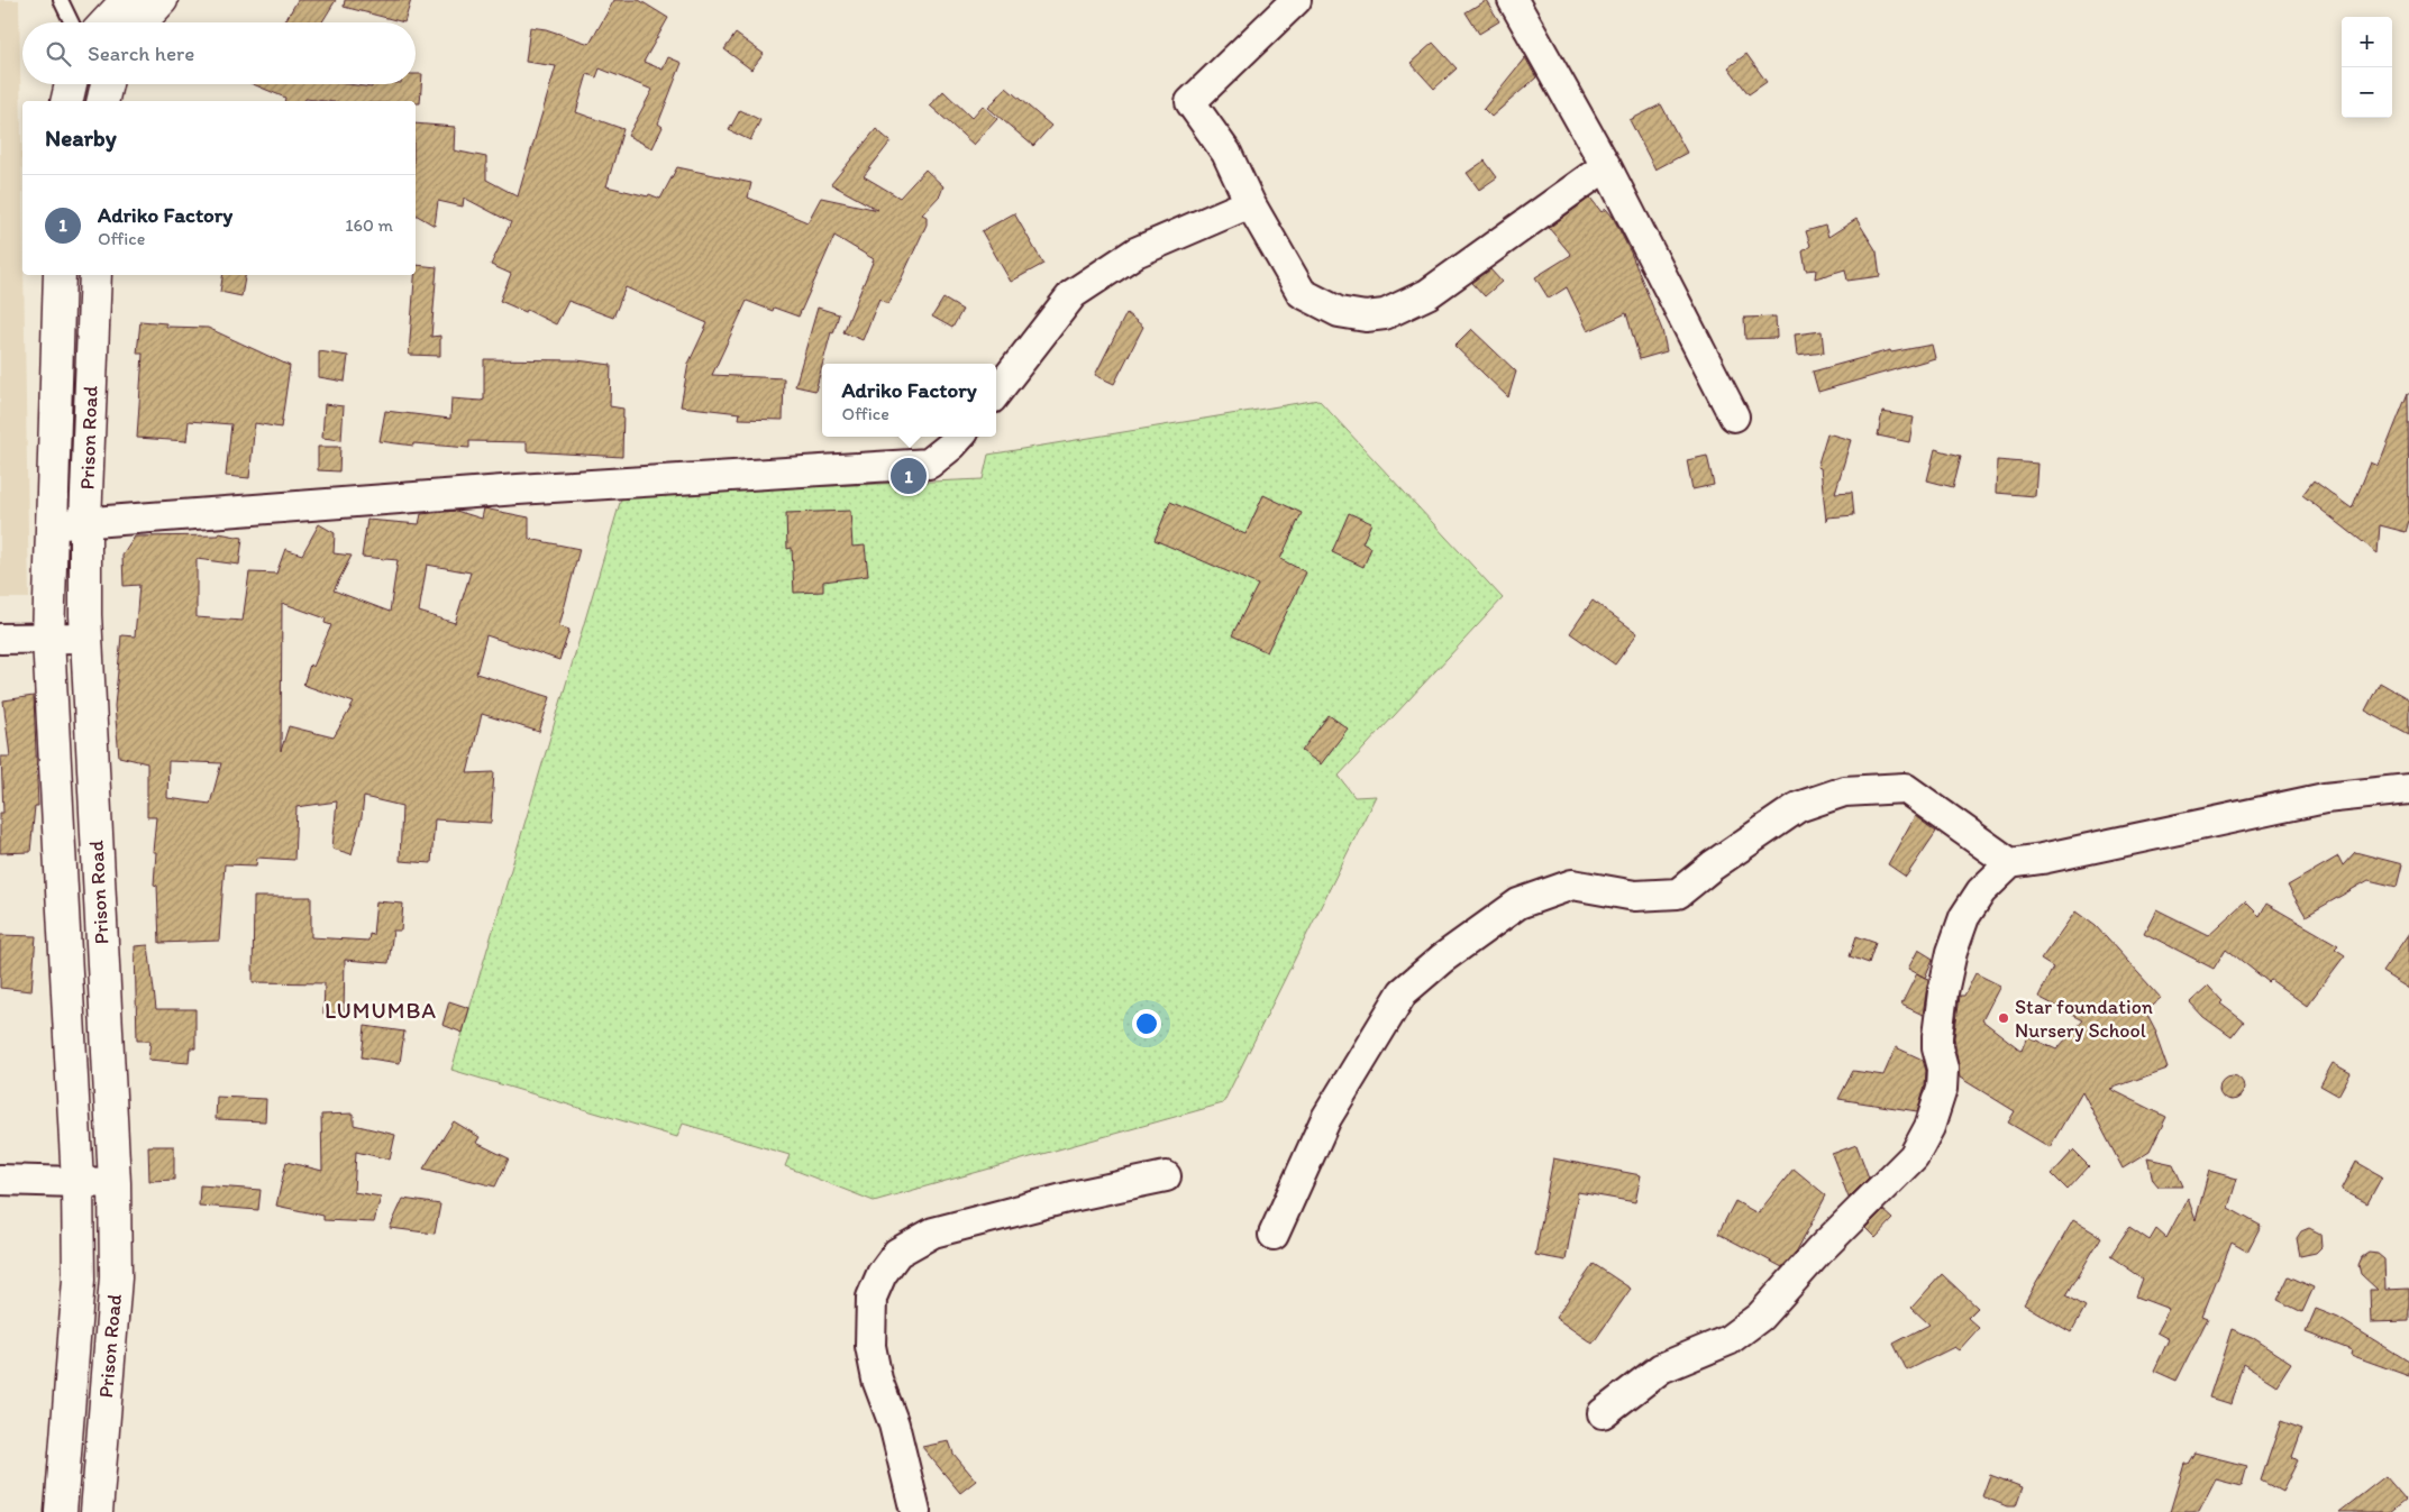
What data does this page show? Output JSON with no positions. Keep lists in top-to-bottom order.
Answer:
{
  "streets": {
    "street": ["Prison Road"]
  },
  "districts": ["LUMUMBA"],
  "places": ["Star foundation Nursery School"],
  "page": {
    "map_buttons": ["+", "−"],
    "search": "Search here",
    "heading": "Nearby",
    "list": [
      {
        "mark": "1",
        "name": "Adriko Factory",
        "note": "Office",
        "value": "160 m"
      }
    ],
    "popup": ["Adriko Factory", "Office"],
    "pins": "1"
  }
}
